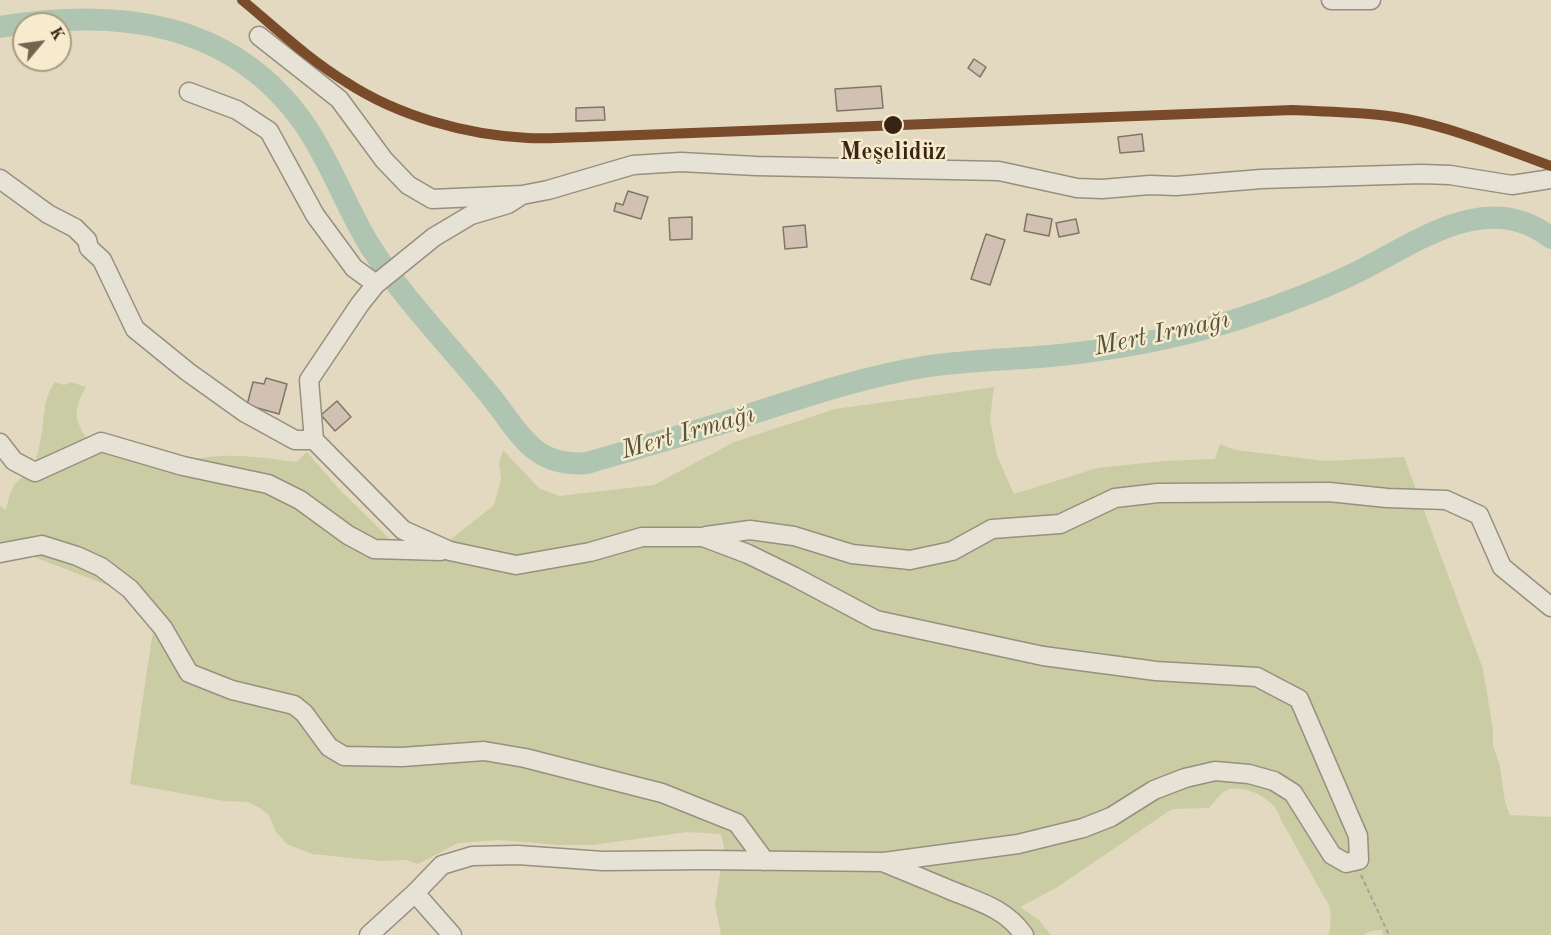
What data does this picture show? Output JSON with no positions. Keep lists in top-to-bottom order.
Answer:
{
  "water": ["Mert Irmağı"],
  "places": ["Meşelidüz"],
  "north": "top right"
}
